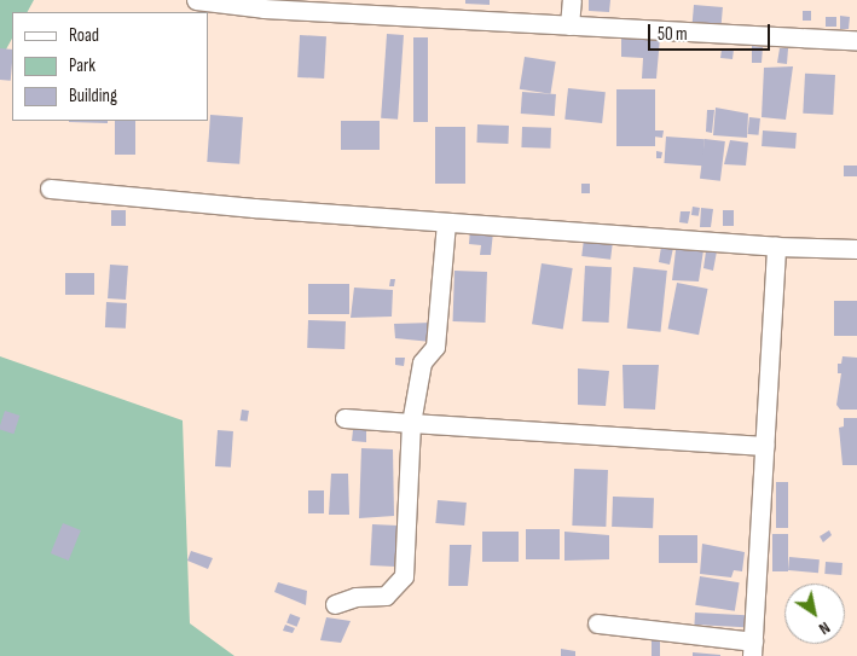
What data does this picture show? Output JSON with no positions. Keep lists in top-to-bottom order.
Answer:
{
  "legend": ["Road", "Park", "Building"],
  "scale_bar": "50 m",
  "north": "bottom right"
}
